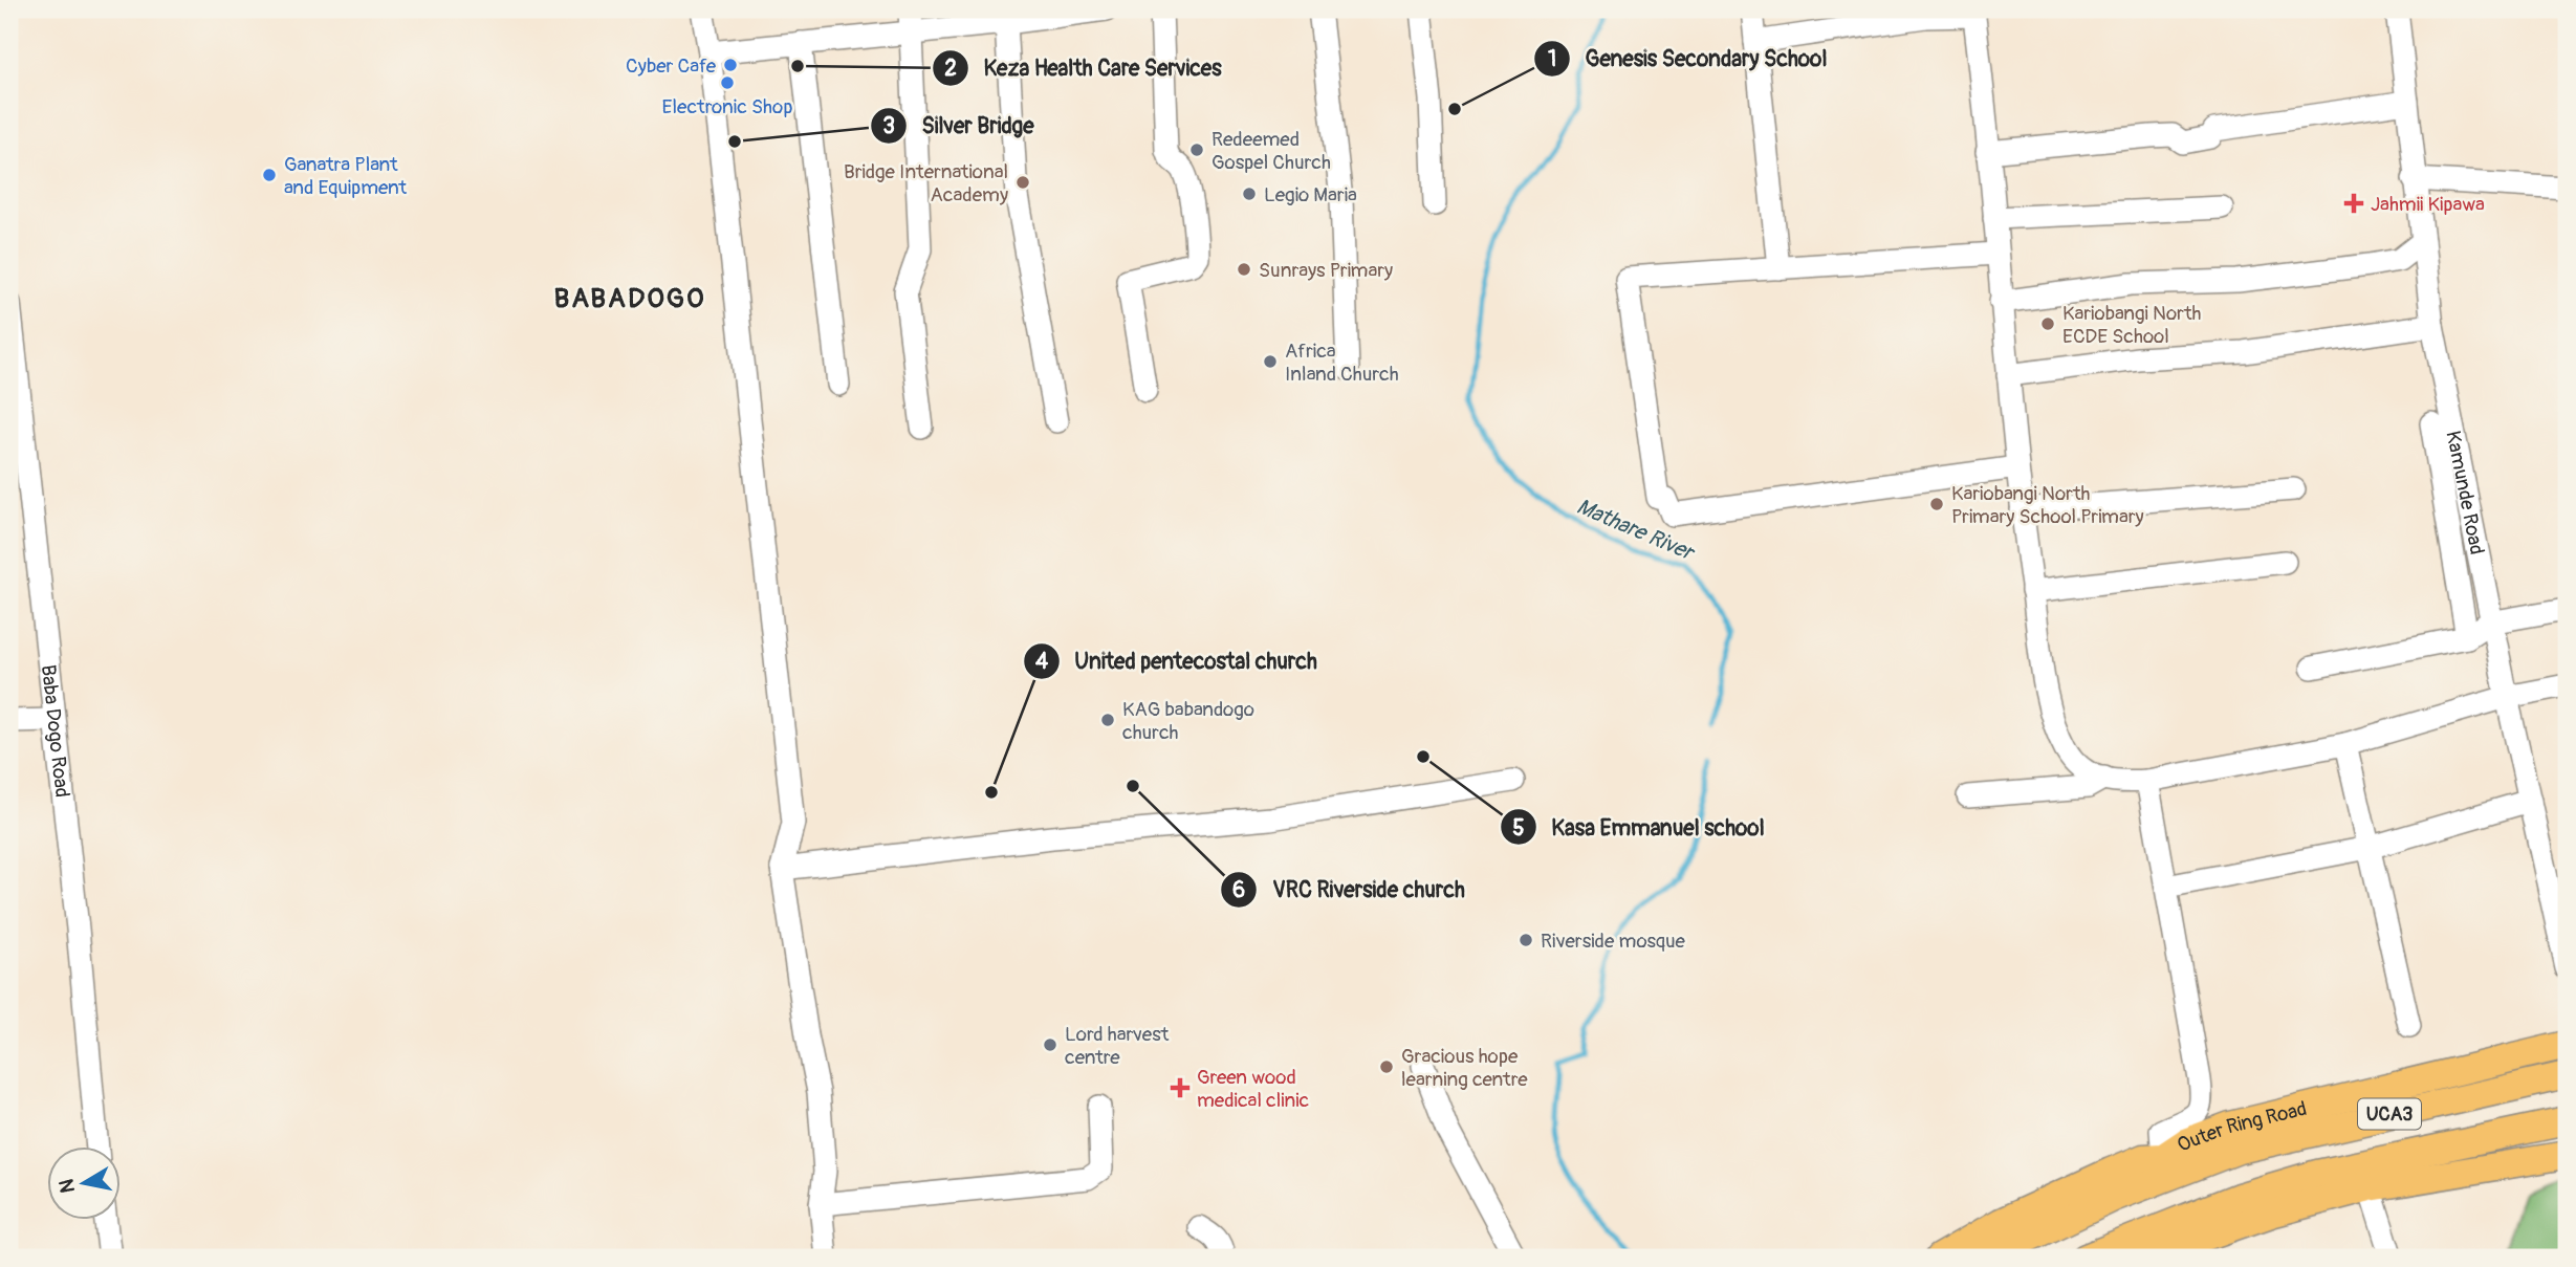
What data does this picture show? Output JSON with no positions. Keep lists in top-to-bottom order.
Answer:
{
  "streets": {
    "main road": ["UCA3", "Outer Ring Road"],
    "street": ["Kamunde Road", "Baba Dogo Road"]
  },
  "districts": ["BABADOGO"],
  "water": ["Mathare River"],
  "places": {
    "other": [
      "Cyber Cafe",
      "Keza Health Care Services",
      "Electronic Shop",
      "Genesis Secondary School",
      "Silver Bridge",
      "Redeemed Gospel Church",
      "Ganatra Plant and Equipment",
      "Bridge International Academy",
      "Legio Maria",
      "Sunrays Primary",
      "Kariobangi North ECDE School",
      "Africa Inland Church",
      "Kariobangi North Primary School Primary",
      "KAG babandogo church",
      "Kasa Emmanuel school",
      "VRC Riverside church",
      "United pentecostal church",
      "Riverside mosque",
      "Lord harvest centre",
      "Gracious hope learning centre"
    ],
    "health": ["Jahmii Kipawa", "Green wood medical clinic"]
  },
  "north": "left"
}
